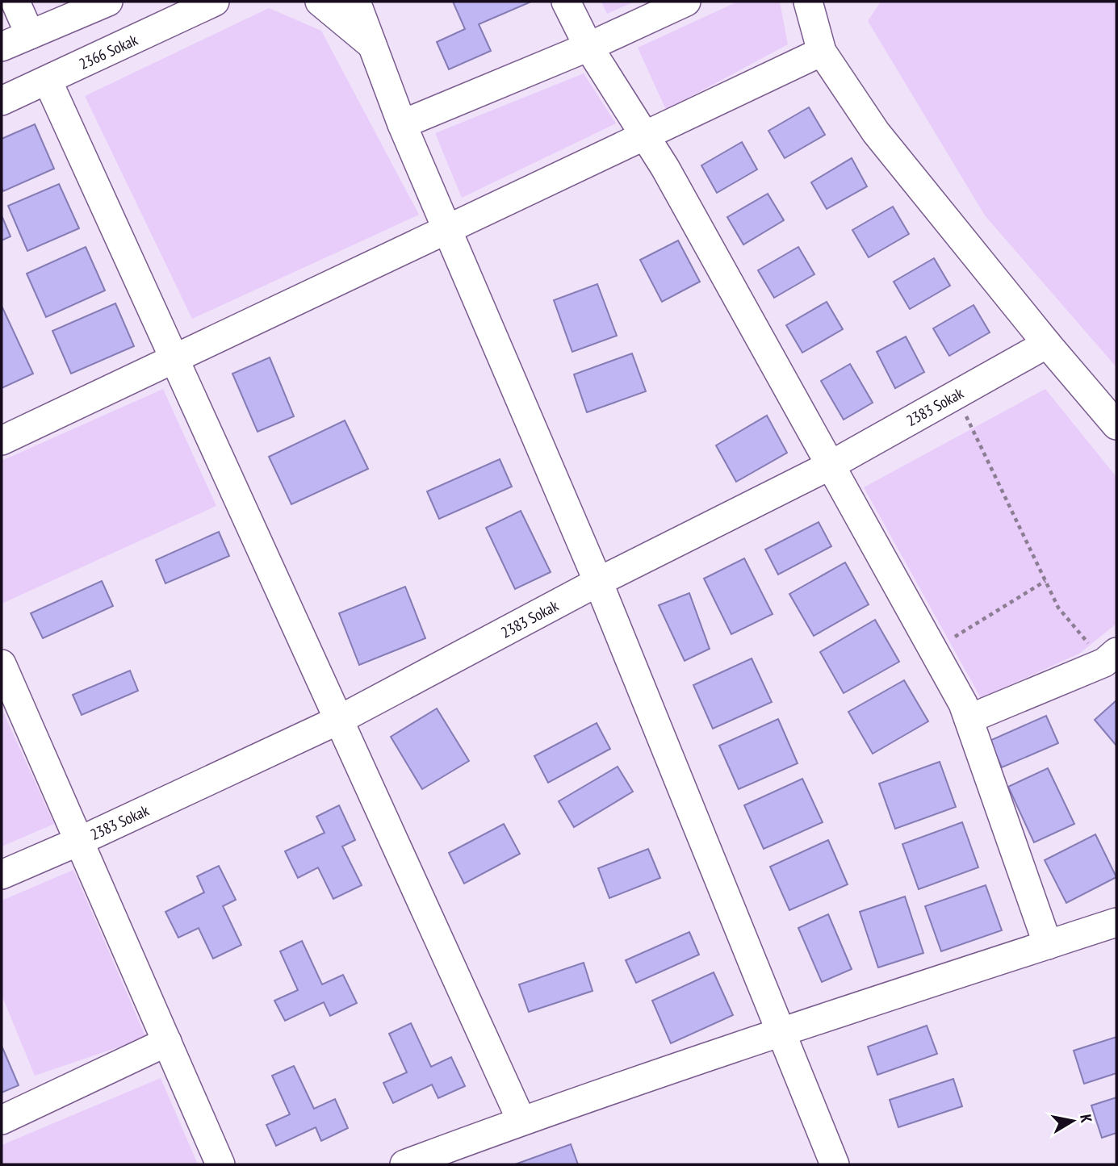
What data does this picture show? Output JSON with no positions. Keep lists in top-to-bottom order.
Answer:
{
  "streets": {
    "street": ["2366 Sokak", "2383 Sokak"]
  },
  "north": "right"
}
